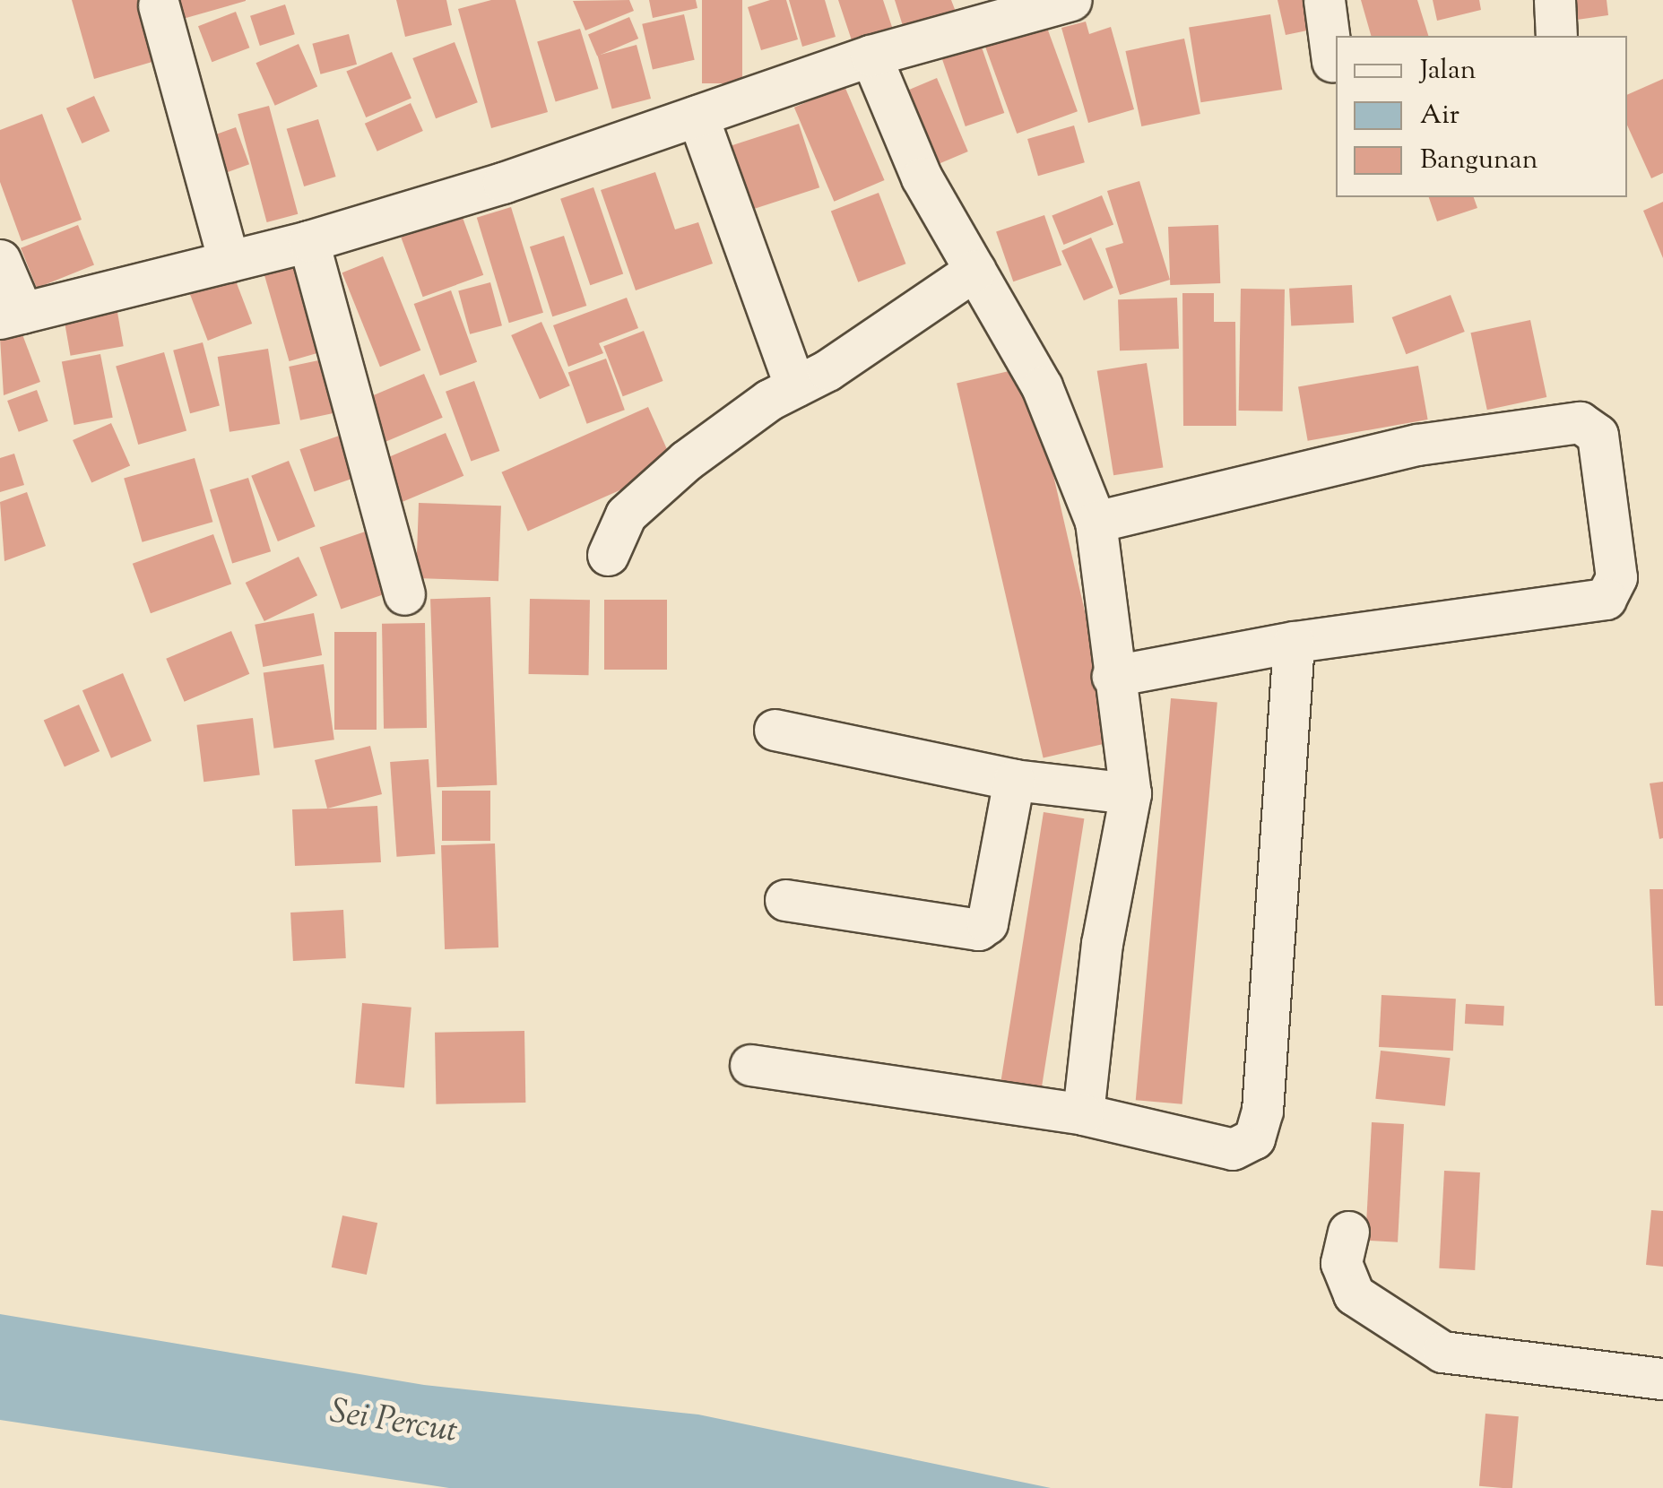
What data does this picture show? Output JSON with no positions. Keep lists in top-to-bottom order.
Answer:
{
  "water": ["Sei Percut"],
  "legend": ["Jalan", "Air", "Bangunan"]
}
